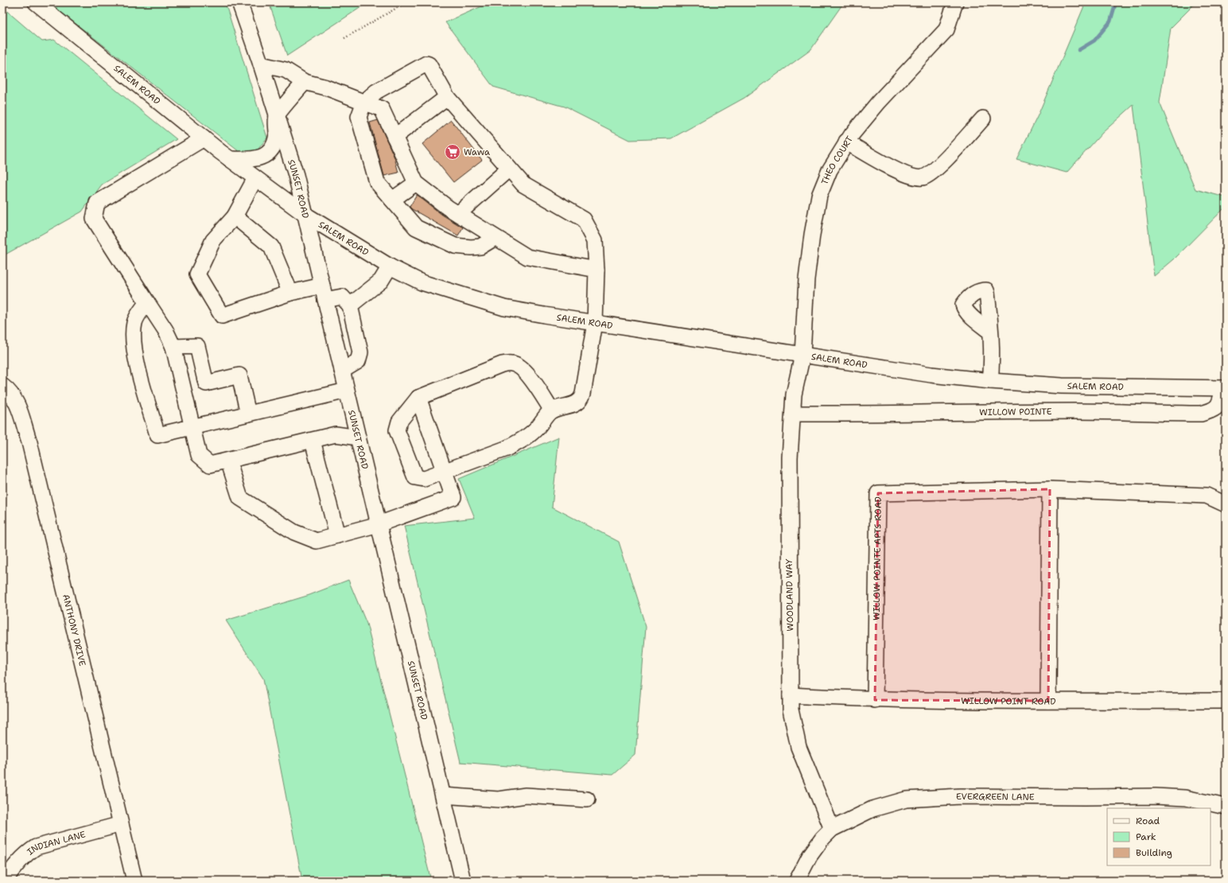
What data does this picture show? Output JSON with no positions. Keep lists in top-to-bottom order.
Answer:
{
  "streets": {
    "street": [
      "SALEM ROAD",
      "THEO COURT",
      "SUNSET ROAD",
      "WILLOW POINTE",
      "WILLOW POINTE APTS ROAD",
      "WOODLAND WAY",
      "ANTHONY DRIVE",
      "WILLOW POINT ROAD",
      "EVERGREEN LANE",
      "INDIAN LANE"
    ]
  },
  "crossings": [
    ["SALEM ROAD", "THEO COURT"],
    ["SALEM ROAD", "SUNSET ROAD"],
    ["SALEM ROAD", "WILLOW POINTE"],
    ["SALEM ROAD", "WOODLAND WAY"],
    ["THEO COURT", "WOODLAND WAY"],
    ["WILLOW POINTE", "WOODLAND WAY"],
    ["WILLOW POINTE APTS ROAD", "WILLOW POINT ROAD"],
    ["WOODLAND WAY", "WILLOW POINT ROAD"],
    ["WOODLAND WAY", "EVERGREEN LANE"],
    ["ANTHONY DRIVE", "INDIAN LANE"]
  ],
  "places": {
    "supermarket": ["Wawa"]
  },
  "legend": ["Road", "Park", "Building"]
}
